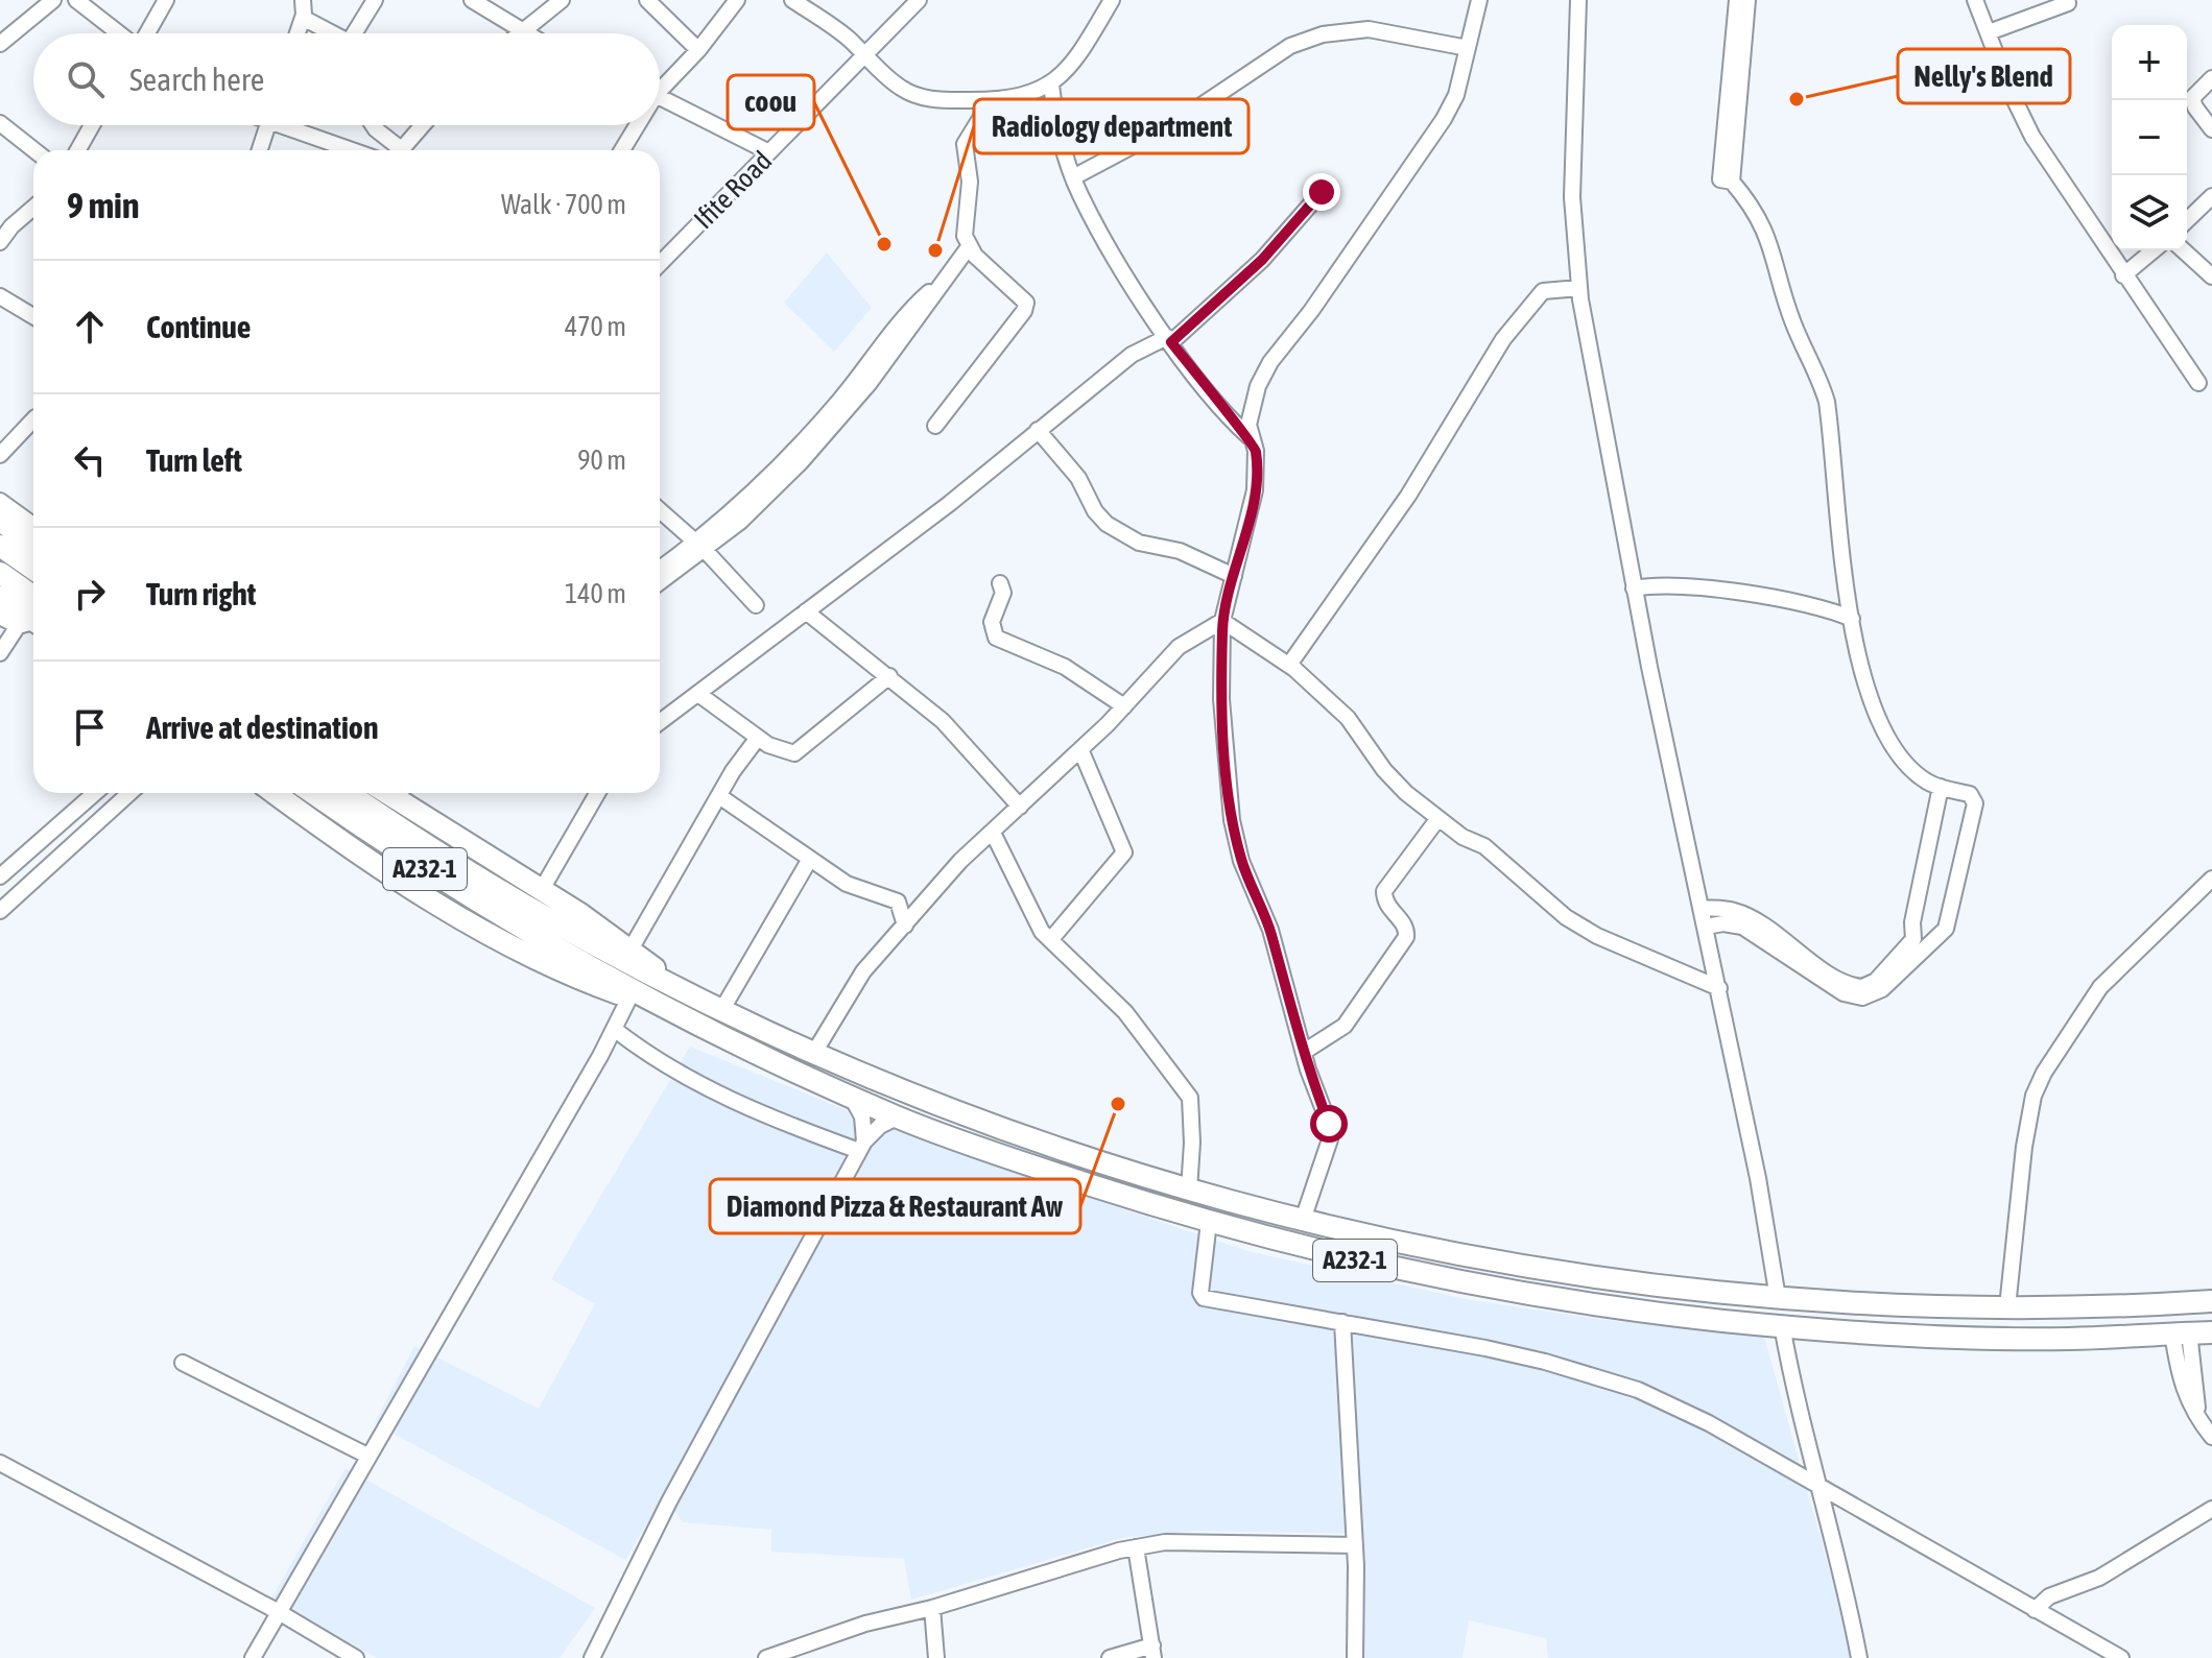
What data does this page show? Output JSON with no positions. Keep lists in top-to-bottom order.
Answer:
{
  "streets": {
    "highway": ["A232-1"],
    "street": ["Ifite Road"]
  },
  "places": [
    "Nelly's Blend",
    "coou",
    "Radiology department",
    "Diamond Pizza & Restaurant Aw"
  ],
  "page": {
    "map_buttons": ["+", "−"],
    "search": "Search here",
    "heading": ["9 min", "Walk · 700 m"],
    "list": [
      ["Continue", "470 m"],
      ["Turn left", "90 m"],
      ["Turn right", "140 m"],
      "Arrive at destination"
    ]
  }
}
